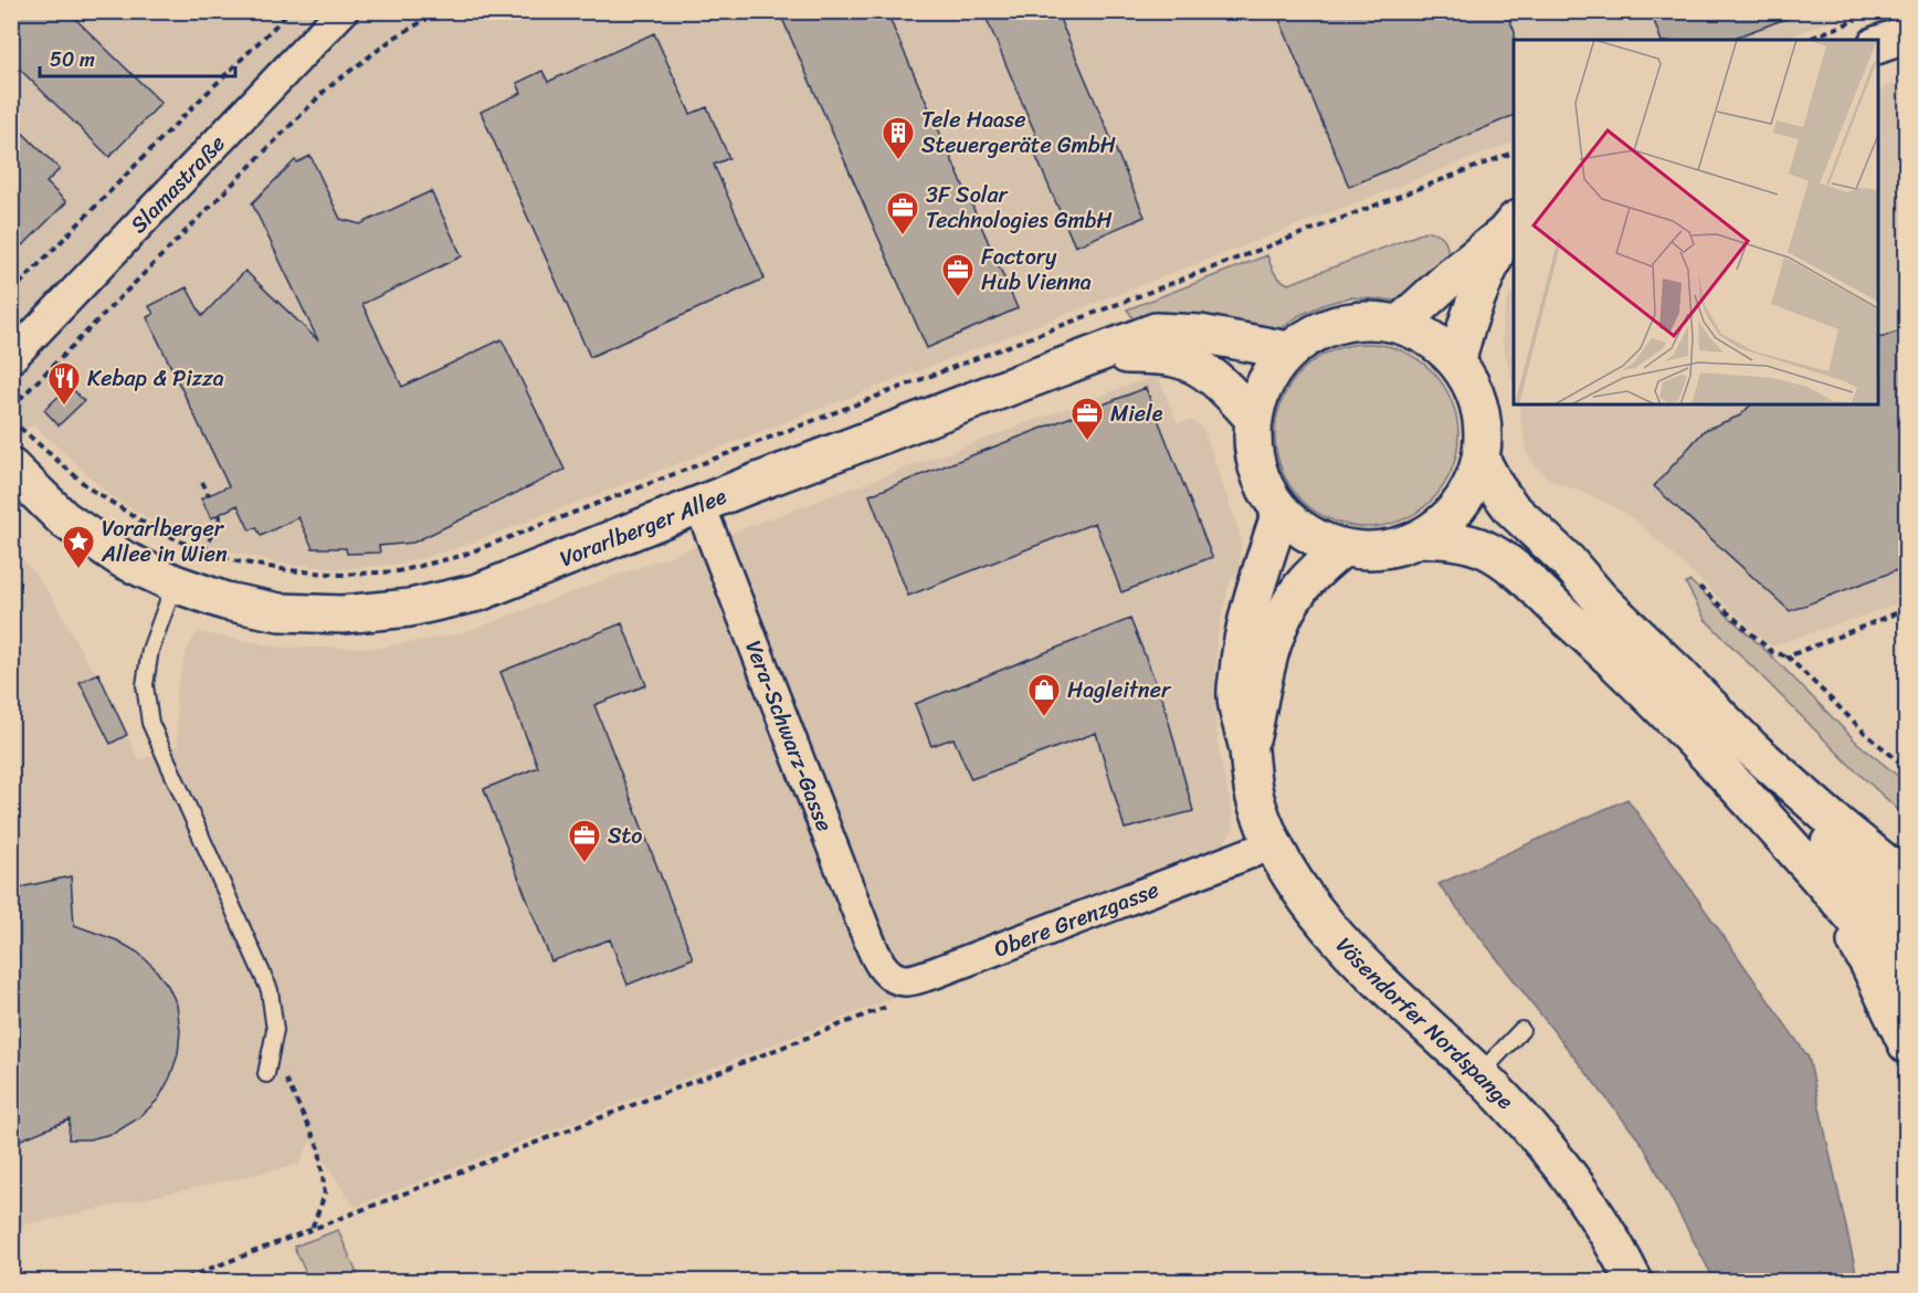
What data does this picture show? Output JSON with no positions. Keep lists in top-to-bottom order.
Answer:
{
  "streets": {
    "main road": ["Vorarlberger Allee", "Vösendorfer Nordspange"],
    "street": ["Slamastraße", "Vera-Schwarz-Gasse", "Obere Grenzgasse"]
  },
  "crossings": [
    ["Vorarlberger Allee", "Vera-Schwarz-Gasse"],
    ["Vorarlberger Allee", "Vösendorfer Nordspange"],
    ["Vera-Schwarz-Gasse", "Obere Grenzgasse"],
    ["Obere Grenzgasse", "Vösendorfer Nordspange"]
  ],
  "places": {
    "building": ["Tele Haase Steuergeräte GmbH"],
    "office": [
      "3F Solar Technologies GmbH",
      "Factory Hub Vienna",
      "Miele",
      "Sto"
    ],
    "restaurant": ["Kebap & Pizza"],
    "place": ["Vorarlberger Allee in Wien"],
    "shop": ["Hagleitner"]
  },
  "scale_bar": "50 m"
}
